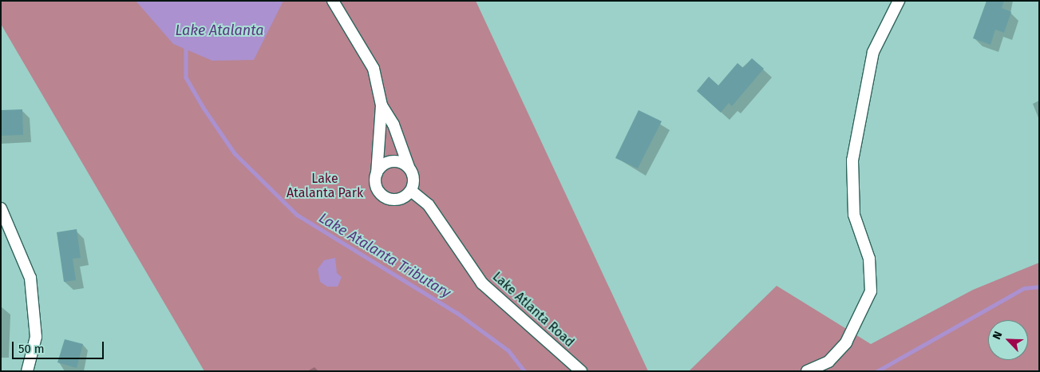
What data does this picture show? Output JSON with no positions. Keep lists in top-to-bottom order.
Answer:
{
  "streets": {
    "street": ["Lake Atlanta Road"]
  },
  "water": ["Lake Atalanta", "Lake Atalanta Tributary"],
  "parks": ["Lake Atalanta Park"],
  "scale_bar": "50 m",
  "north": "top left"
}
